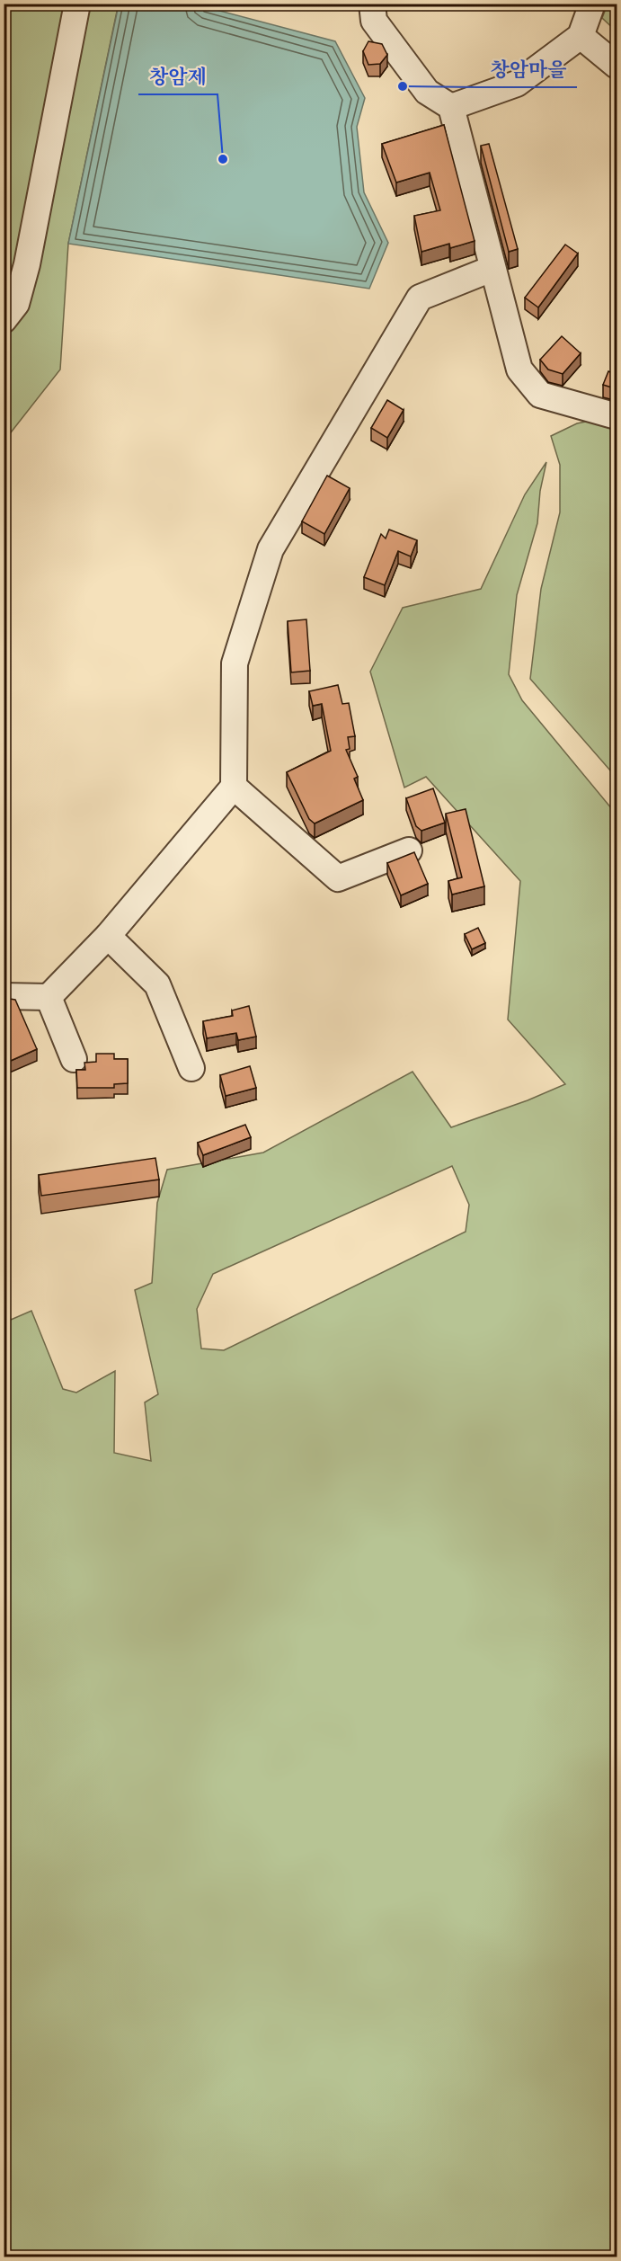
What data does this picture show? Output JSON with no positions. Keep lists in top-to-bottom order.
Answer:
{
  "places": ["창암마을", "창암제"]
}
